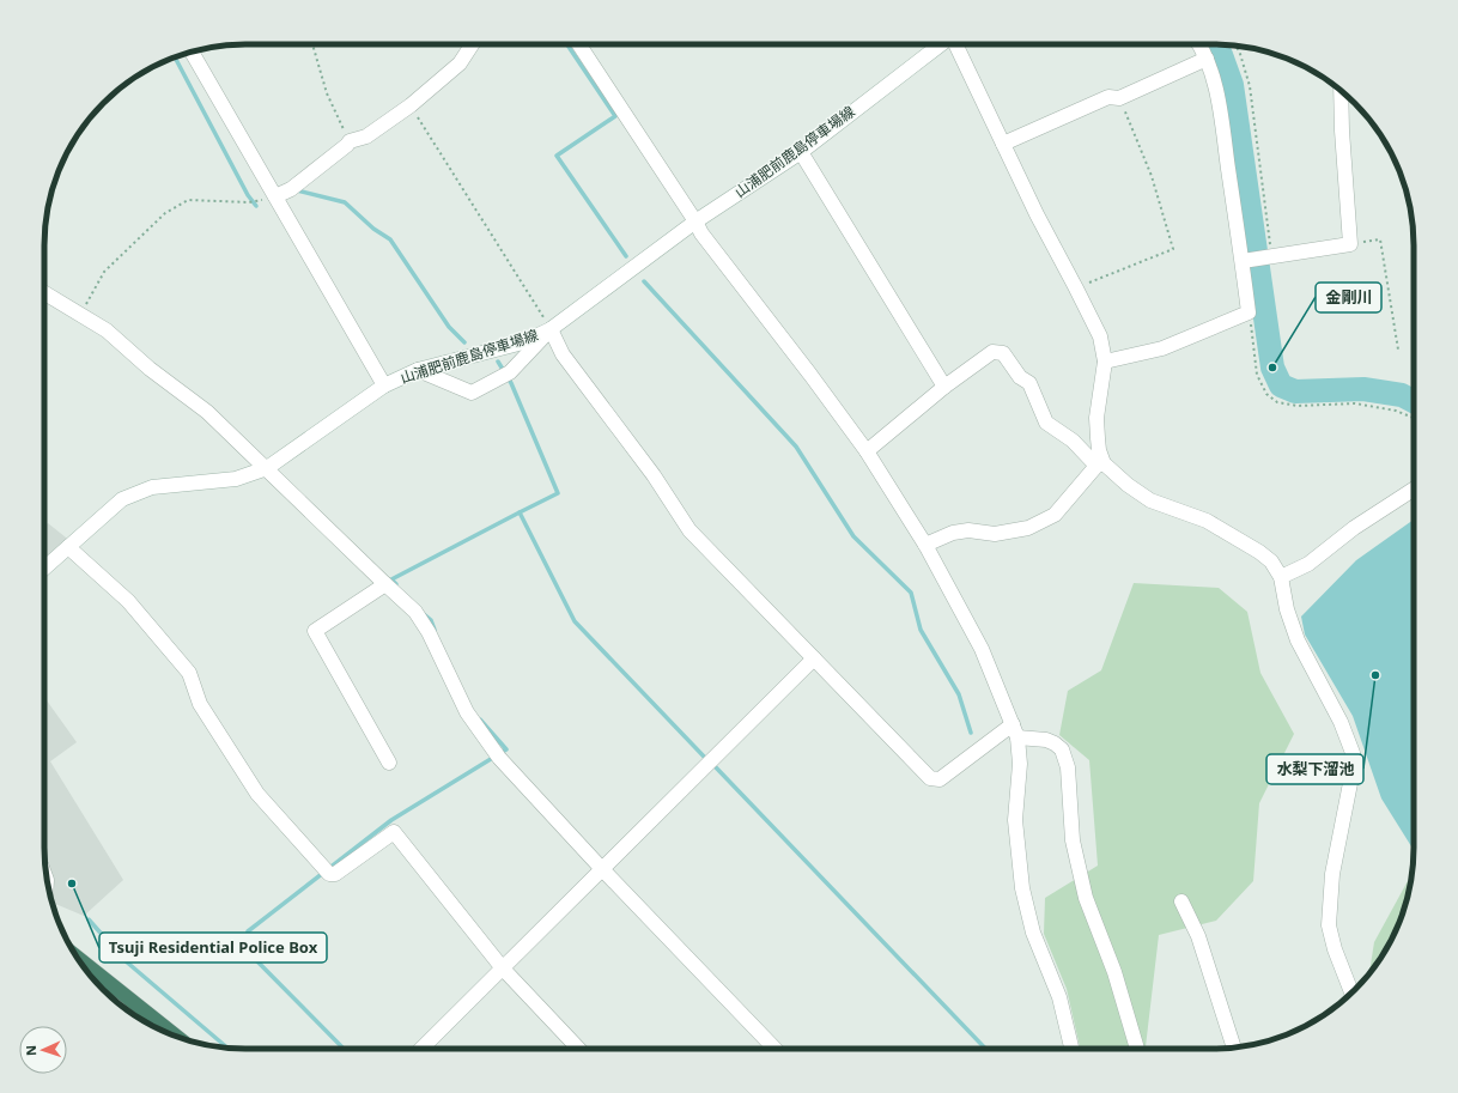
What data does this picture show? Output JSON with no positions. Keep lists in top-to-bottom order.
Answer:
{
  "streets": {
    "street": ["山浦肥前鹿島停車場線"]
  },
  "places": ["金剛川", "水梨下溜池", "Tsuji Residential Police Box"],
  "north": "left"
}
